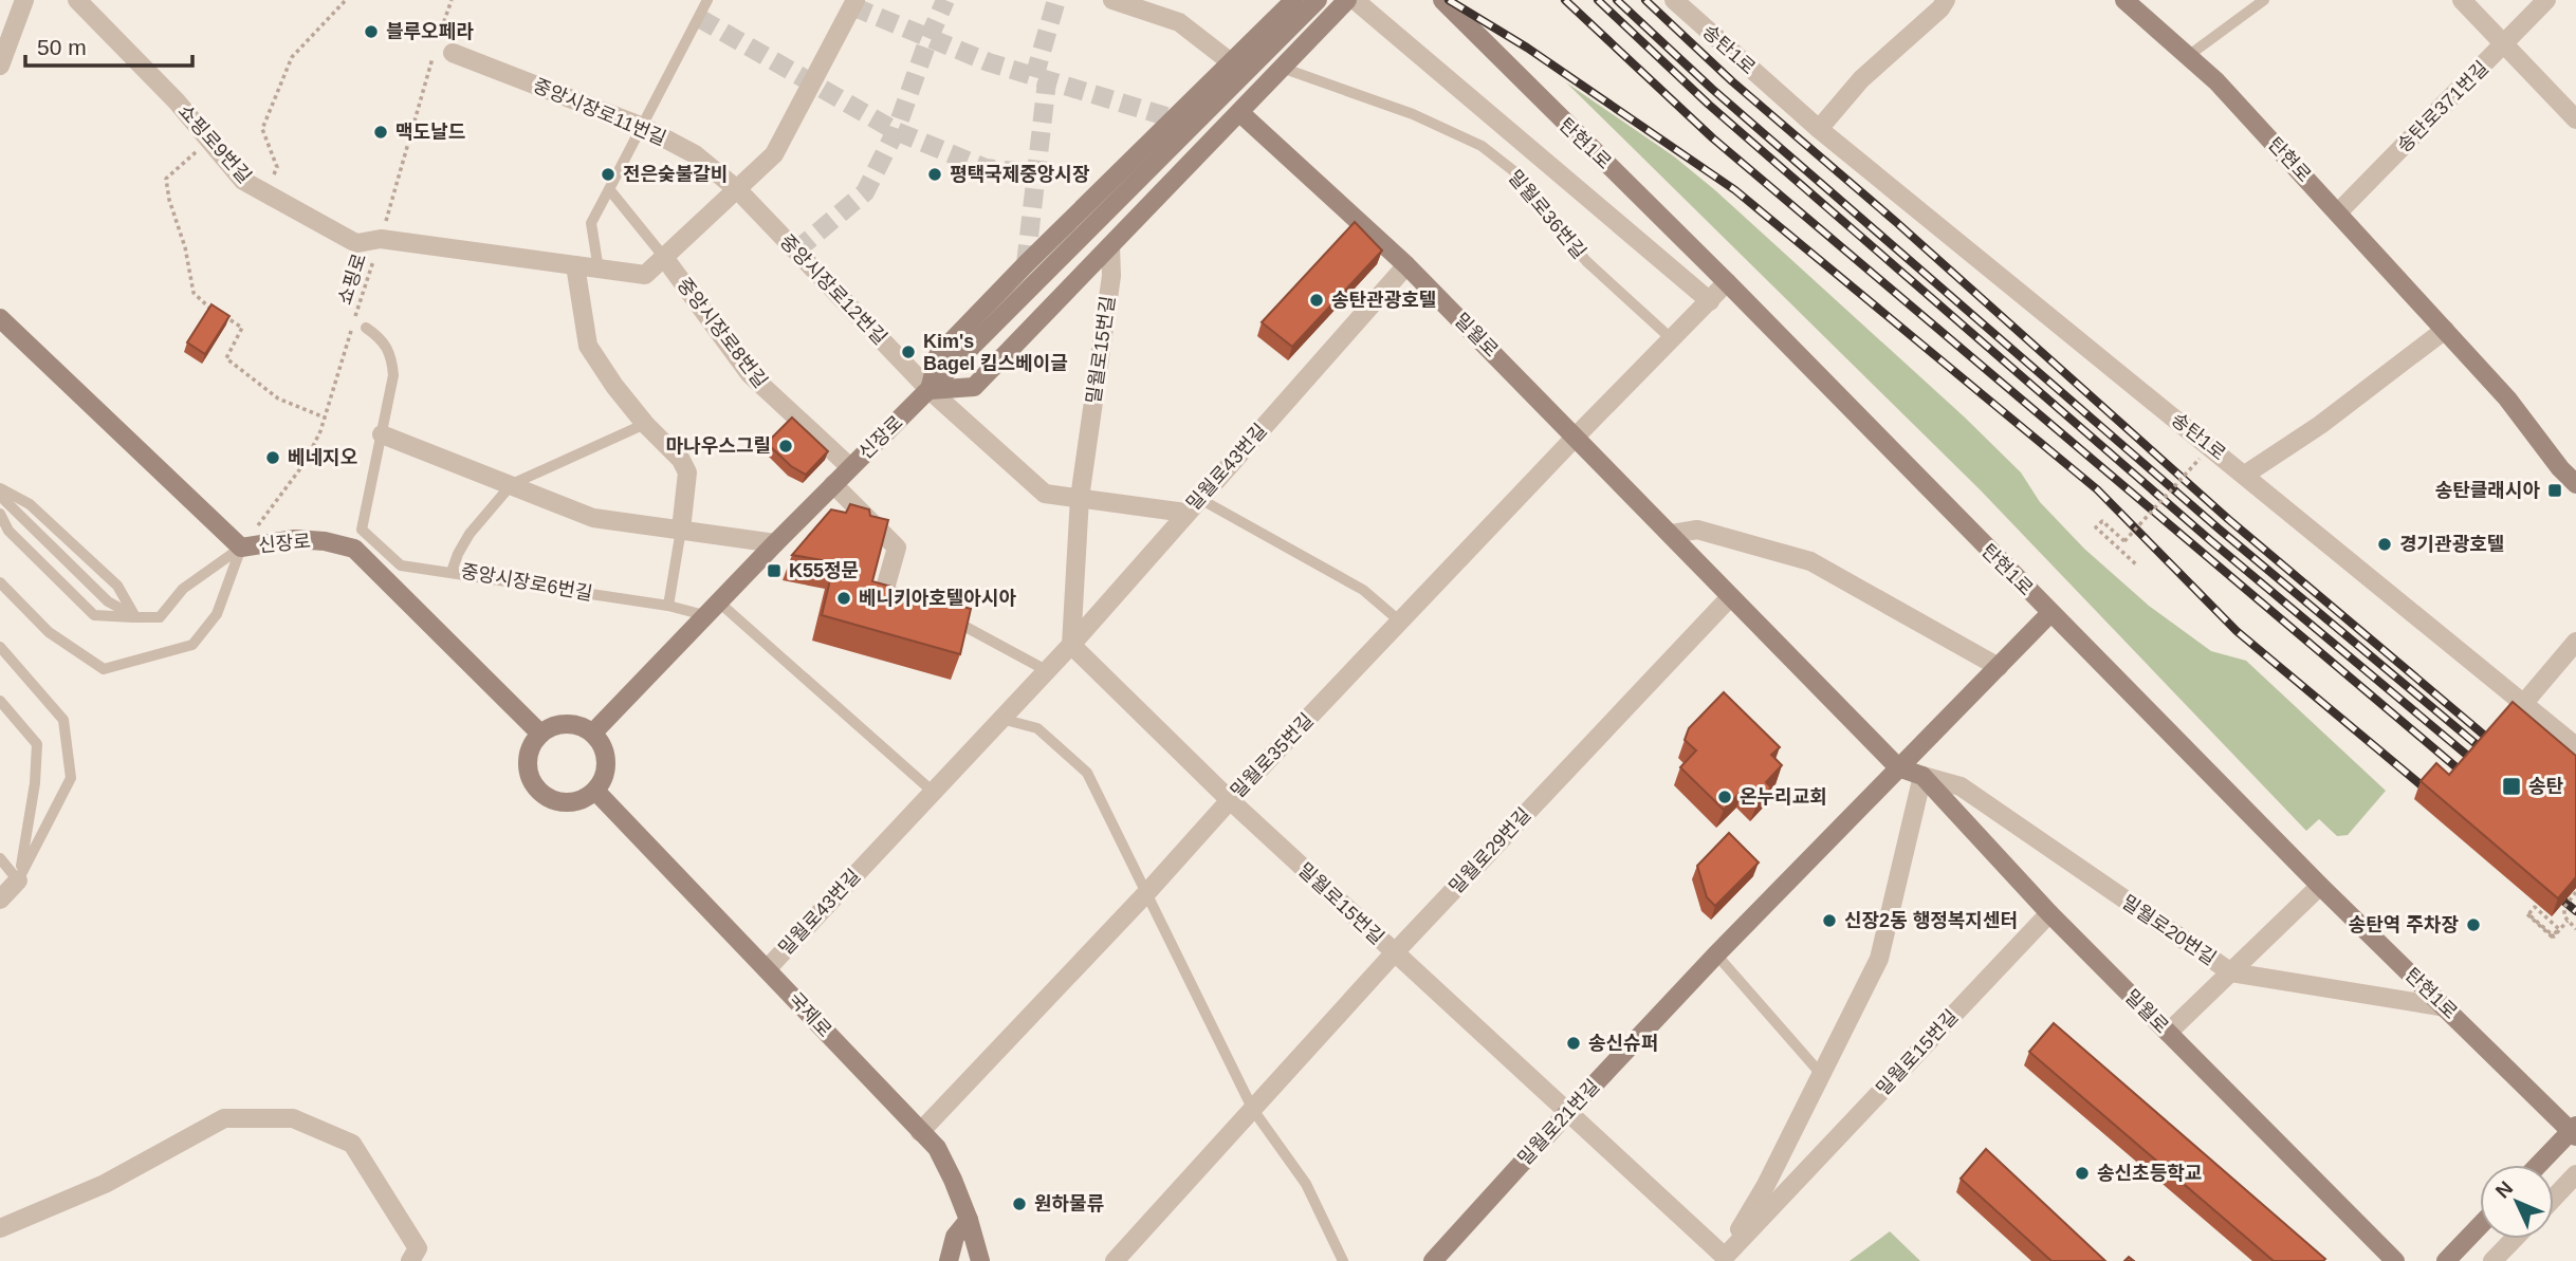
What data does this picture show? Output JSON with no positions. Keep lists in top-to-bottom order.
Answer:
{
  "streets": {
    "street": [
      "송탄1로",
      "송탄로371번길",
      "중앙시장로11번길",
      "쇼핑로9번길",
      "탄현1로",
      "탄현로",
      "중앙시장로12번길",
      "중앙시장로8번길",
      "밀월로",
      "밀월로15번길",
      "신장로",
      "밀월로43번길",
      "밀월로35번길",
      "밀월로29번길",
      "밀월로20번길",
      "국제로",
      "밀월로21번길"
    ],
    "lane": ["밀월로36번길", "중앙시장로6번길"],
    "path": ["쇼핑로"]
  },
  "crossings": [
    ["송탄로371번길", "탄현로"],
    ["중앙시장로11번길", "중앙시장로12번길"],
    ["쇼핑로9번길", "쇼핑로"],
    ["쇼핑로9번길", "중앙시장로8번길"],
    ["탄현1로", "밀월로20번길"],
    ["쇼핑로", "신장로"],
    ["중앙시장로12번길", "신장로"],
    ["중앙시장로8번길", "신장로"],
    ["밀월로", "밀월로15번길"],
    ["밀월로", "밀월로43번길"],
    ["밀월로", "밀월로35번길"],
    ["밀월로", "밀월로29번길"],
    ["밀월로", "밀월로20번길"],
    ["밀월로", "밀월로21번길"],
    ["밀월로15번길", "밀월로43번길"],
    ["밀월로15번길", "밀월로35번길"],
    ["밀월로15번길", "밀월로29번길"],
    ["밀월로15번길", "밀월로21번길"],
    ["신장로", "중앙시장로6번길"],
    ["신장로", "국제로"],
    ["밀월로43번길", "국제로"],
    ["밀월로35번길", "국제로"]
  ],
  "places": {
    "other": [
      "블루오페라",
      "맥도날드",
      "전은숮불갈비",
      "평택국제중앙시장",
      "송탄관광호텔",
      "Kim's Bagel 킴스베이글",
      "마나우스그릴",
      "베네지오",
      "경기관광호텔",
      "베니키아호텔아시아",
      "온누리교회",
      "신장2동 행정복지센터",
      "송탄역 주차장",
      "송신슈퍼",
      "송신초등학교",
      "원하물류"
    ],
    "transit": ["송탄클래시아", "K55정문", "송탄"]
  },
  "scale_bar": "50 m",
  "north": "top left"
}
